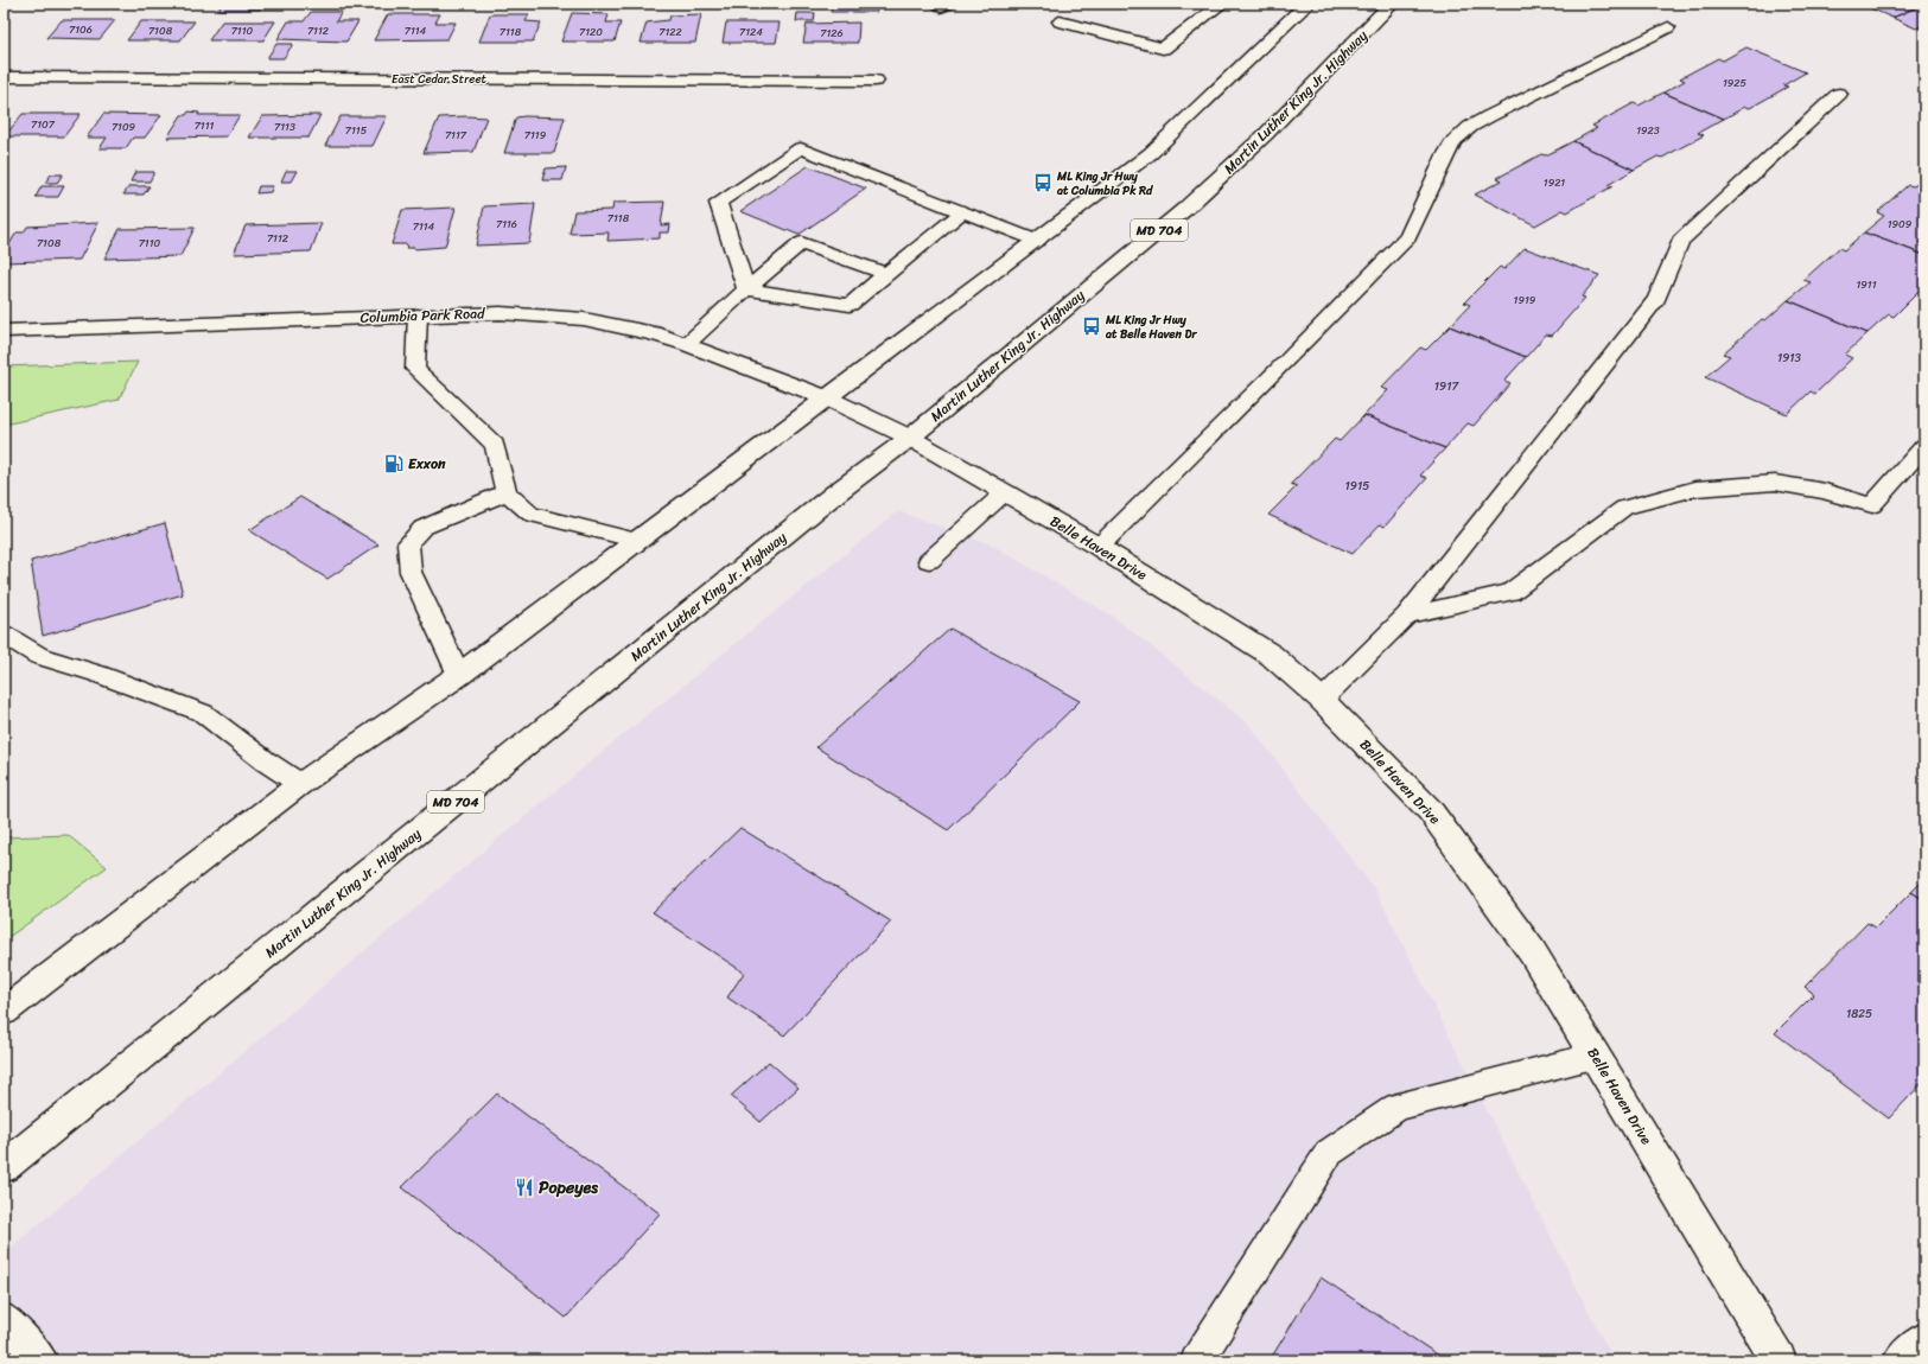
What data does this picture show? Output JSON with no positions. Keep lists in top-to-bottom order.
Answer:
{
  "streets": {
    "main road": [
      "East Cedar Street",
      "Martin Luther King Jr. Highway",
      "MD 704",
      "Columbia Park Road",
      "Belle Haven Drive"
    ]
  },
  "crossings": [
    ["Martin Luther King Jr. Highway", "Belle Haven Drive"],
    ["Columbia Park Road", "Belle Haven Drive"]
  ],
  "places": {
    "bus stop": ["ML King Jr Hwy at Columbia Pk Rd", "ML King Jr Hwy at Belle Haven Dr"],
    "fuel station": ["Exxon"],
    "restaurant": ["Popeyes"]
  },
  "house_numbers": [
    "7106",
    "7108",
    "7110",
    "7112",
    "7114",
    "7118",
    "7120",
    "7122",
    "7124",
    "7126",
    "1925",
    "7107",
    "7111",
    "7109",
    "7113",
    "7115",
    "1923",
    "7117",
    "7119",
    "1921",
    "7118",
    "7116",
    "1909",
    "7114",
    "7112",
    "7108",
    "7110",
    "1911",
    "1919",
    "1913",
    "1917",
    "1915",
    "1825"
  ]
}
